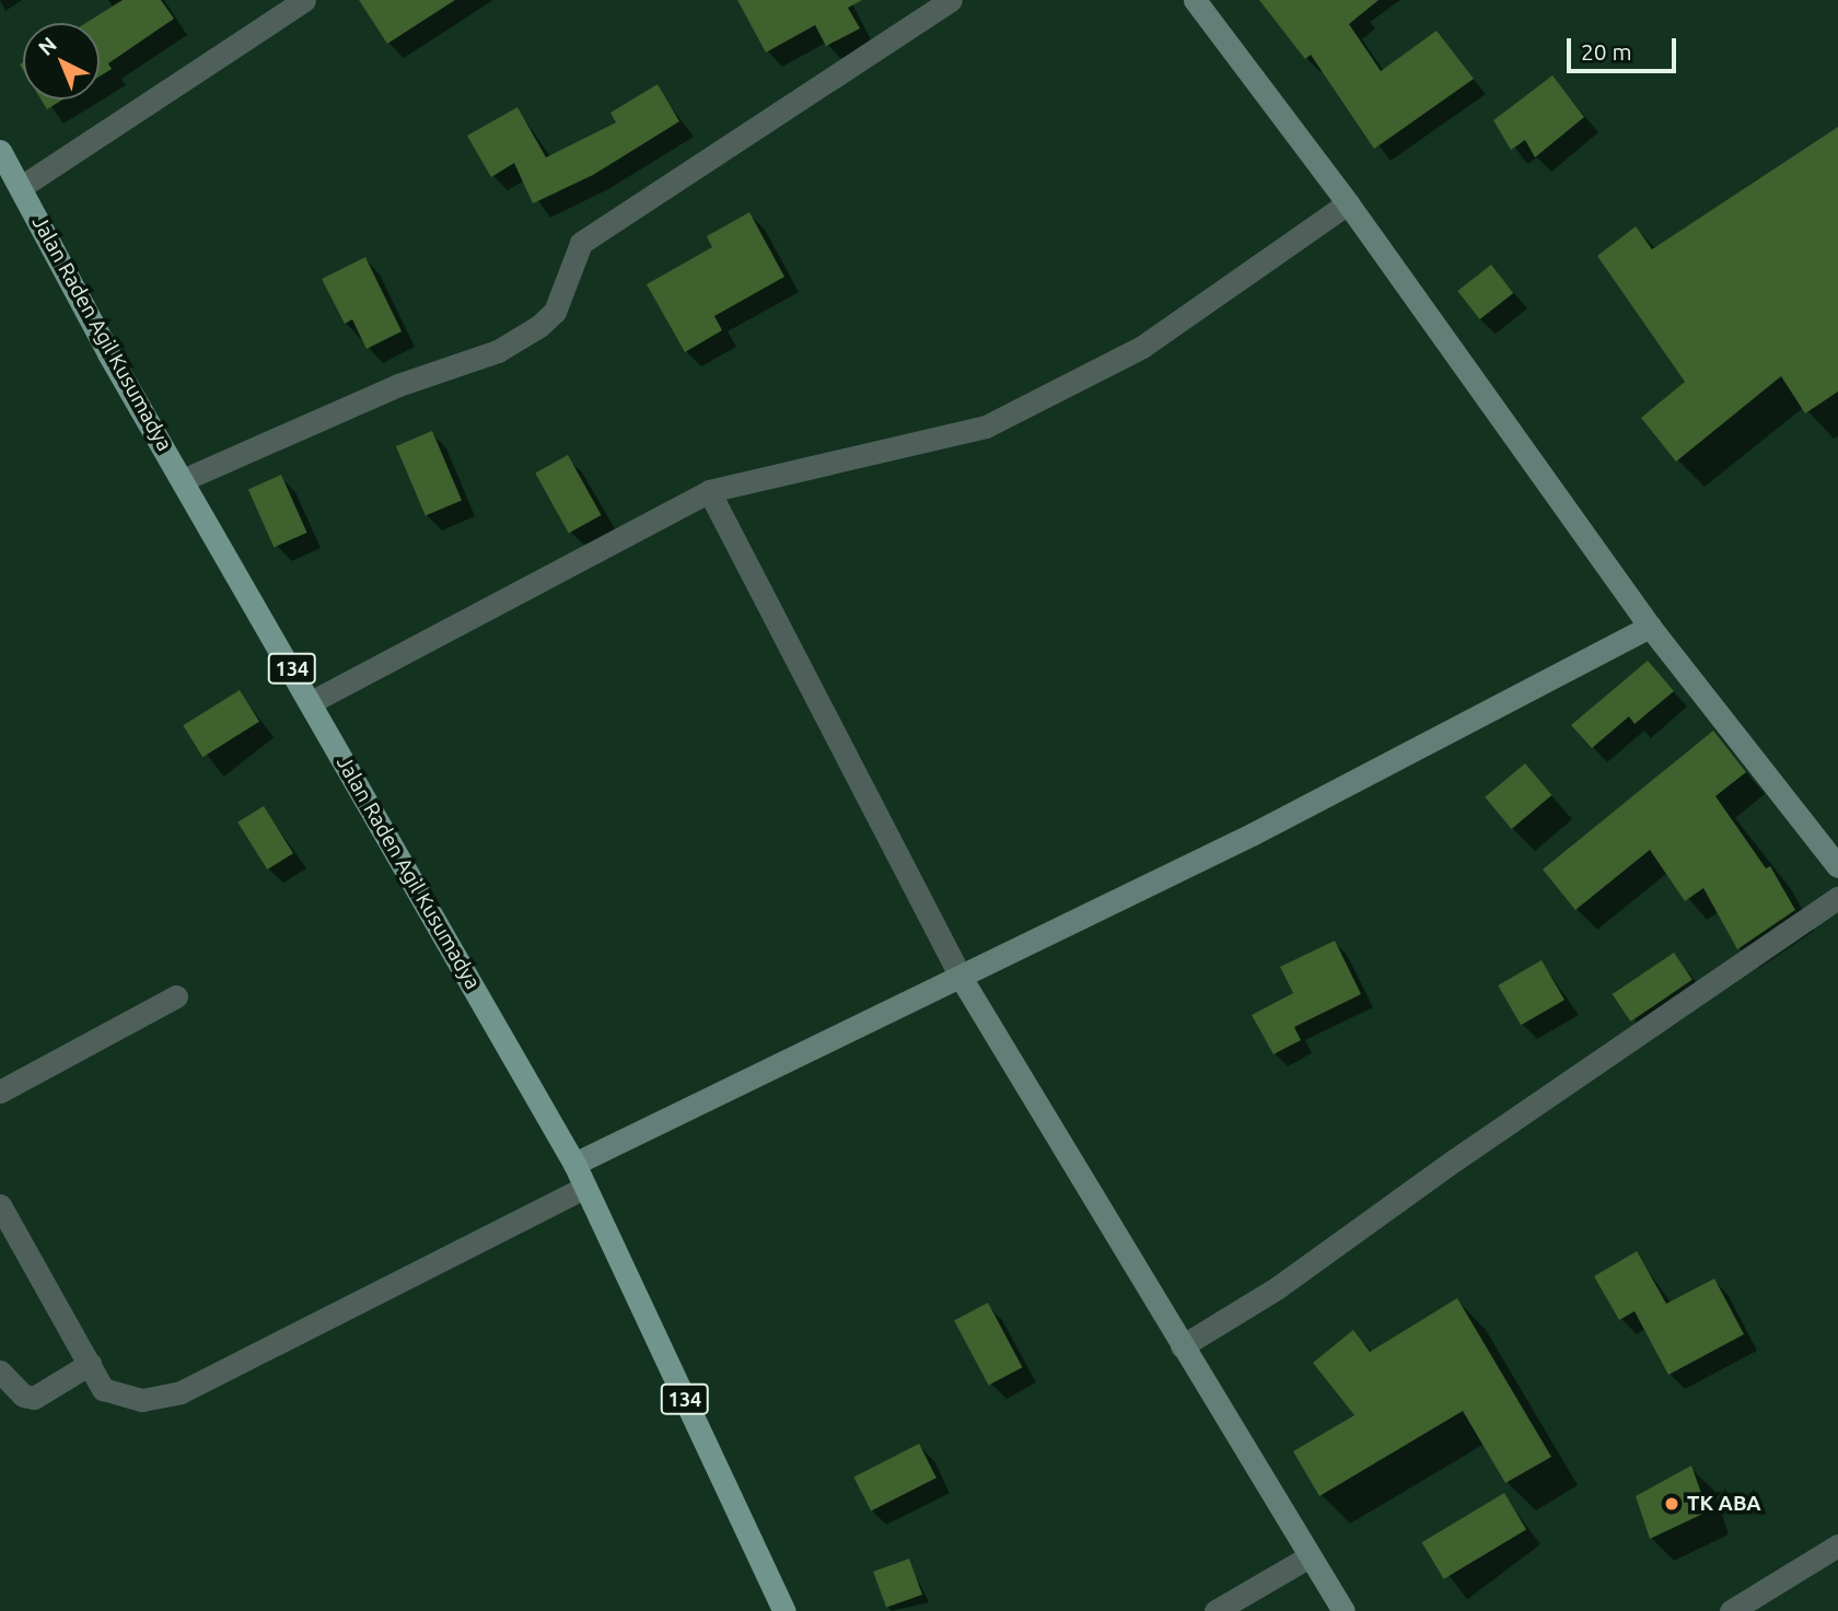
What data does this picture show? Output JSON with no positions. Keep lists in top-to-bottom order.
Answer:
{
  "streets": {
    "main road": ["Jalan Raden Agil Kusumadya", "134"]
  },
  "places": ["TK ABA"],
  "scale_bar": "20 m",
  "north": "top left"
}
